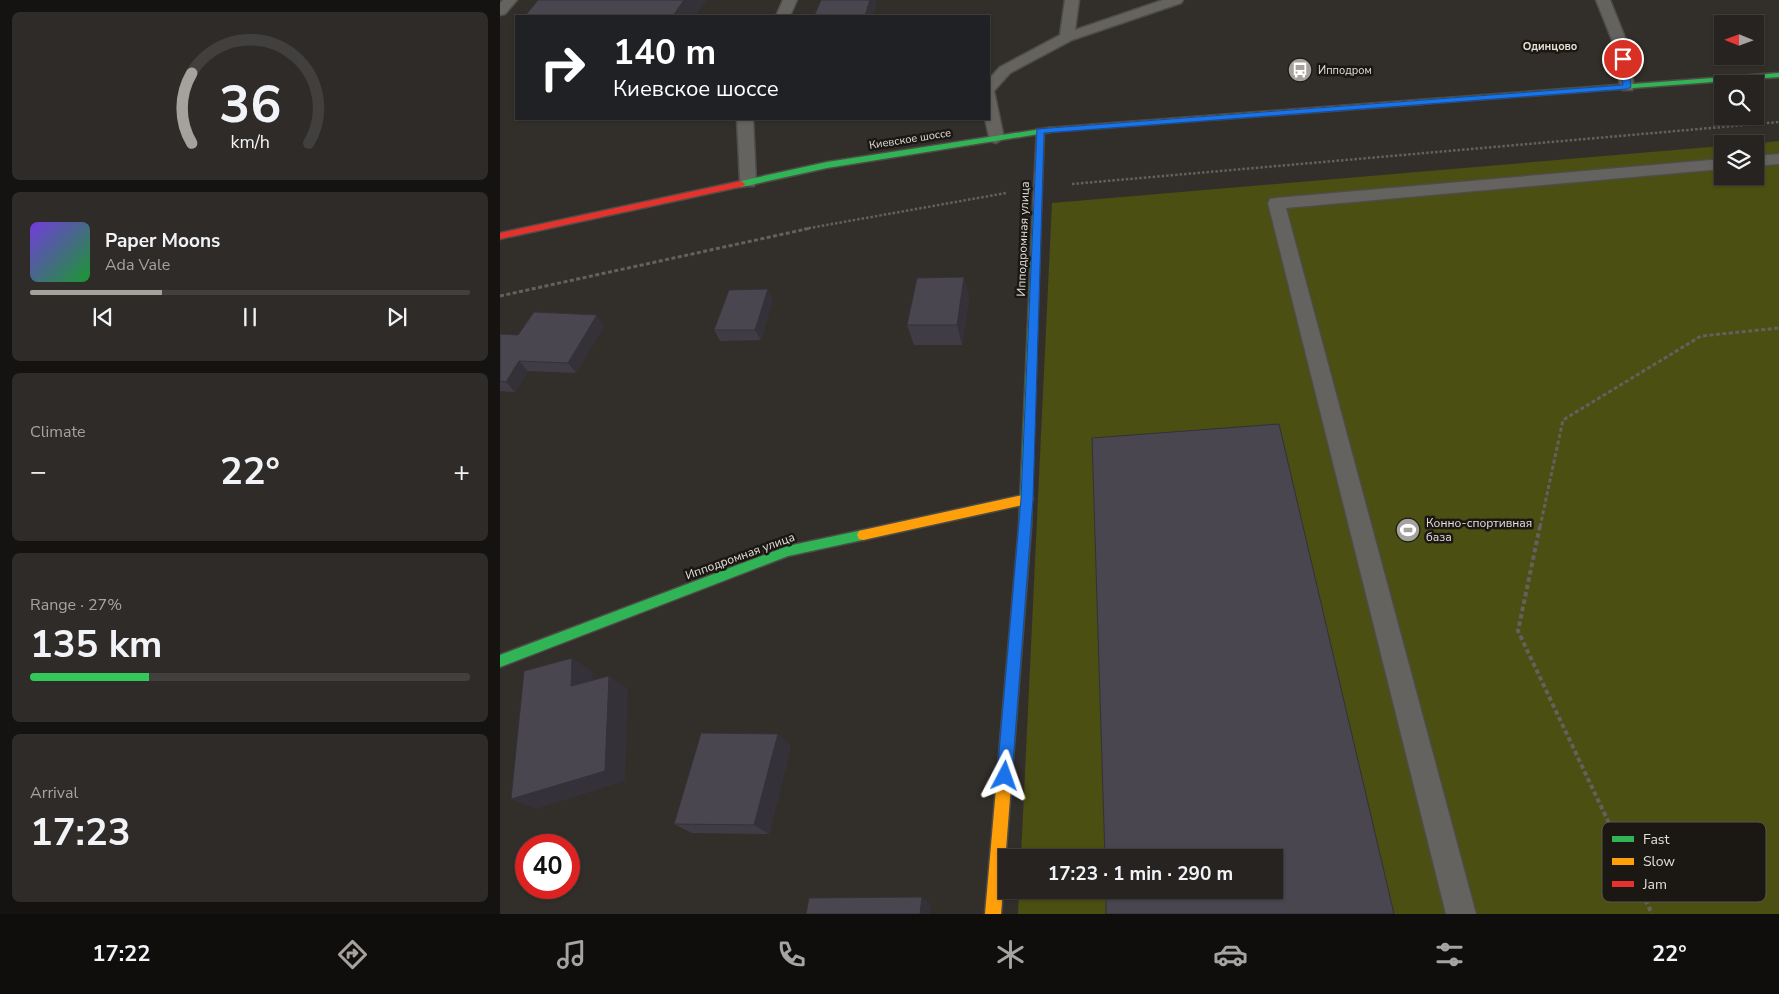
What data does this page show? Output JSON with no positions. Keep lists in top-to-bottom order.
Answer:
{
  "streets": {
    "main road": ["Киевское шоссе", "Ипподромная улица"]
  },
  "crossings": [
    ["Киевское шоссе", "Ипподромная улица"]
  ],
  "districts": ["Одинцово"],
  "places": {
    "bus stop": ["Ипподром"],
    "sports": ["Конно-спортивная база"]
  },
  "legend": ["Fast", "Slow", "Jam"],
  "north": "left",
  "page": {
    "turn": ["140 m", "Киевское шоссе"],
    "song": ["Paper Moons", "Ada Vale"],
    "tile": [
      "Climate",
      ["Range · 27%", "135 km"],
      ["Arrival", "17:23"]
    ],
    "heat": ["−", "22°", "+"],
    "limit": "40",
    "trip": "17:23 · 1 min · 290 m",
    "tabs": ["17:22", "22°"],
    "gauge": ["36", "km/h"]
  }
}
